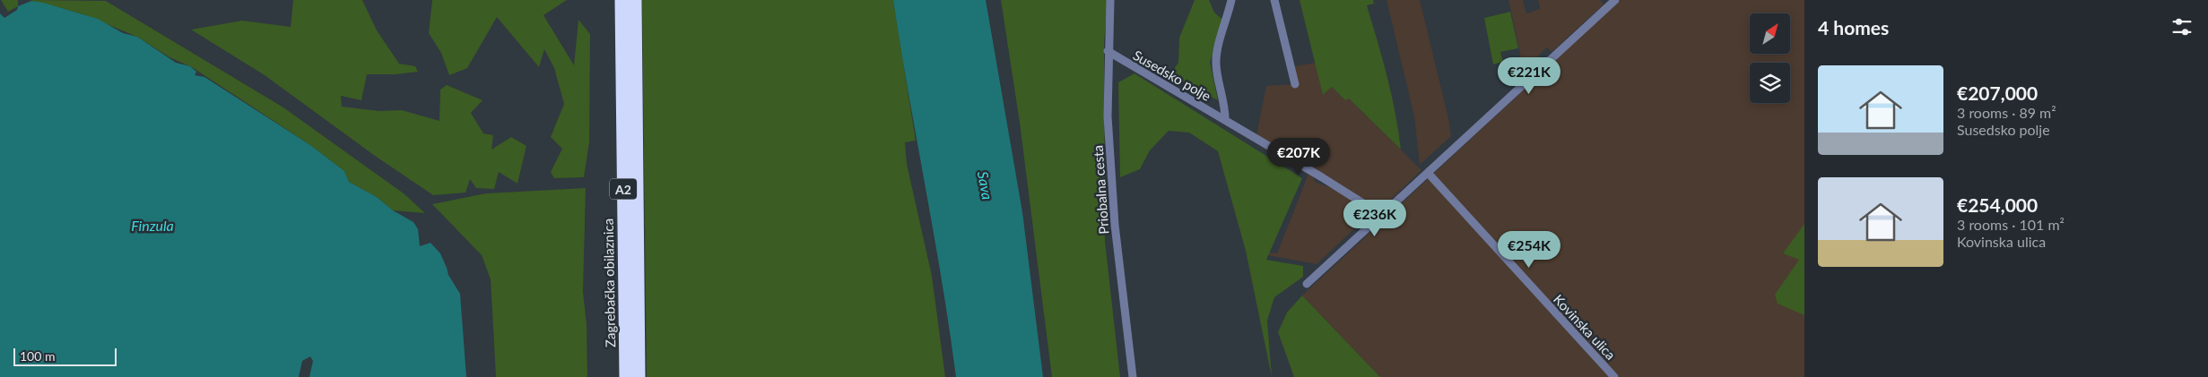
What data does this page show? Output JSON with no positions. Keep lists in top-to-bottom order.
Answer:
{
  "streets": {
    "highway": ["A2", "Zagrebačka obilaznica"],
    "street": ["Susedsko polje", "Priobalna cesta", "Kovinska ulica"]
  },
  "crossings": [
    ["Susedsko polje", "Priobalna cesta"]
  ],
  "water": ["Sava", "Finzula"],
  "scale_bar": "100 m",
  "north": "top right",
  "page": {
    "heading": "4 homes",
    "list": [
      {
        "name": "€207,000",
        "note": "3 rooms · 89 m² · Susedsko polje"
      },
      {
        "name": "€254,000",
        "note": "3 rooms · 101 m² · Kovinska ulica"
      }
    ],
    "price": [
      "€221K",
      "€207K",
      "€236K",
      "€254K"
    ],
    "scale": "100 m"
  }
}
